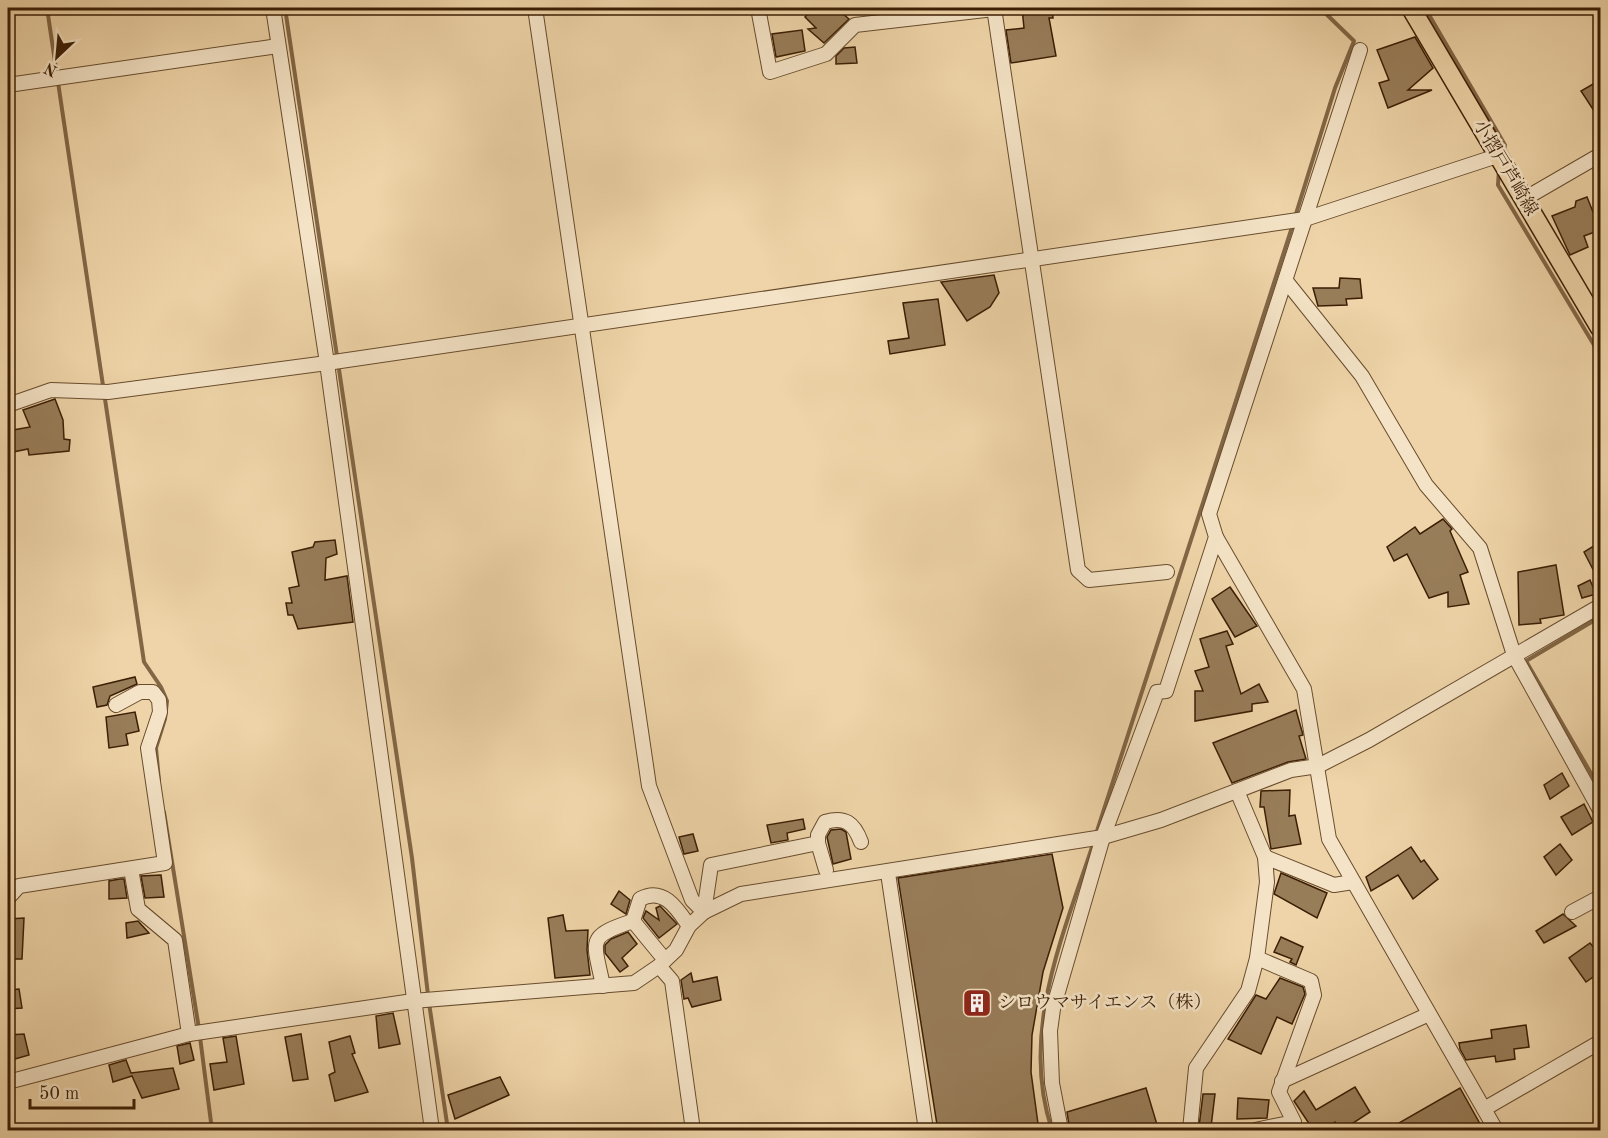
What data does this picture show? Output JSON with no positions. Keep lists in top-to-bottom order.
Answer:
{
  "streets": {
    "main road": ["小摺戸芦崎線"]
  },
  "places": {
    "building": ["シロウマサイエンス（株）"]
  },
  "scale_bar": "50 m",
  "north": "bottom left"
}
